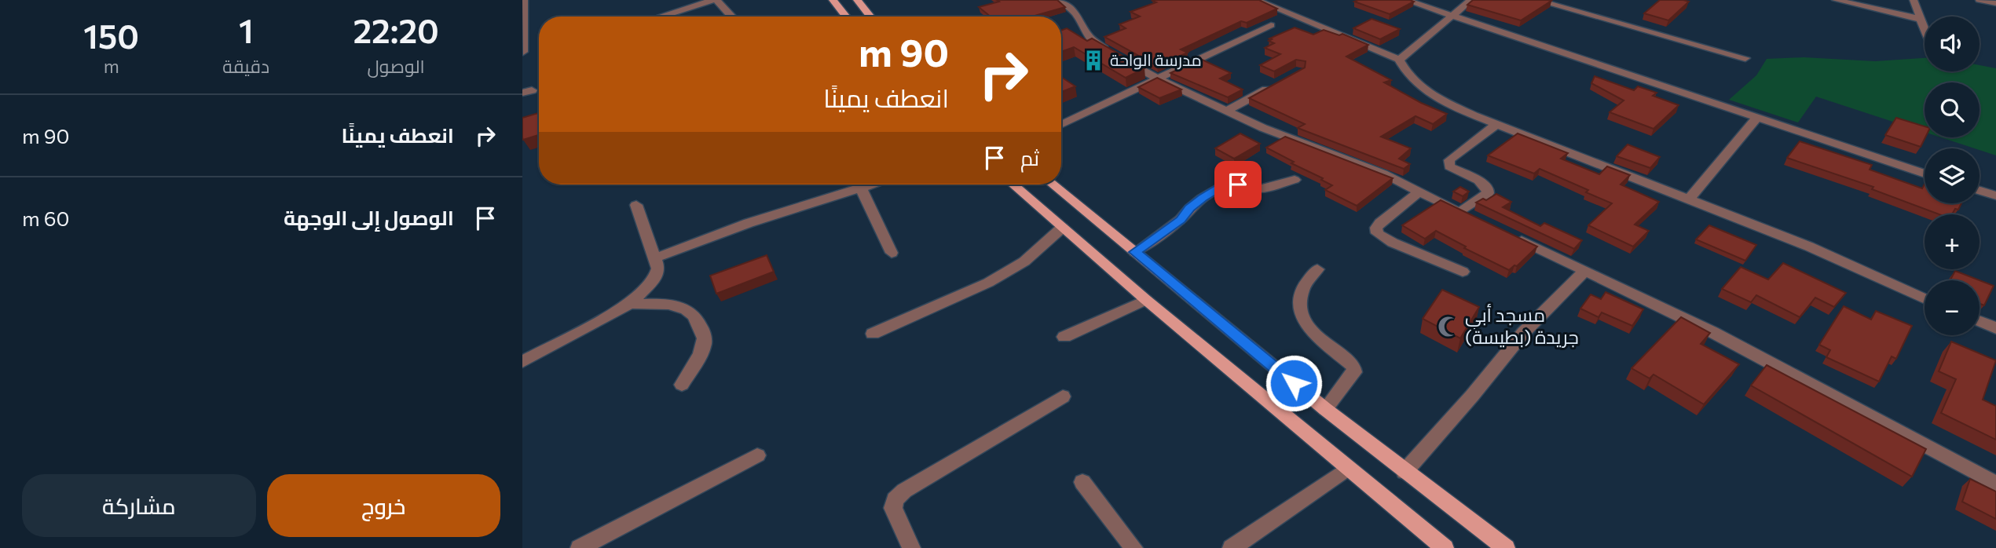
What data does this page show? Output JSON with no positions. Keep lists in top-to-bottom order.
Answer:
{
  "places": {
    "building": ["مدرسة الواحة"],
    "mosque": ["مسجد أبي جريدة (بطيسة)"]
  },
  "page": {
    "eta": [
      "22:20",
      "الوصول",
      "1",
      "دقيقة",
      "150",
      "m"
    ],
    "map_buttons": ["+", "−"],
    "turn": ["90 m", "انعطف يمينًا"],
    "list": [
      {
        "name": "انعطف يمينًا",
        "value": "90 m"
      },
      {
        "name": "الوصول إلى الوجهة",
        "value": "60 m"
      }
    ],
    "then": "ثم",
    "buttons": ["خروج", "مشاركة"]
  }
}
